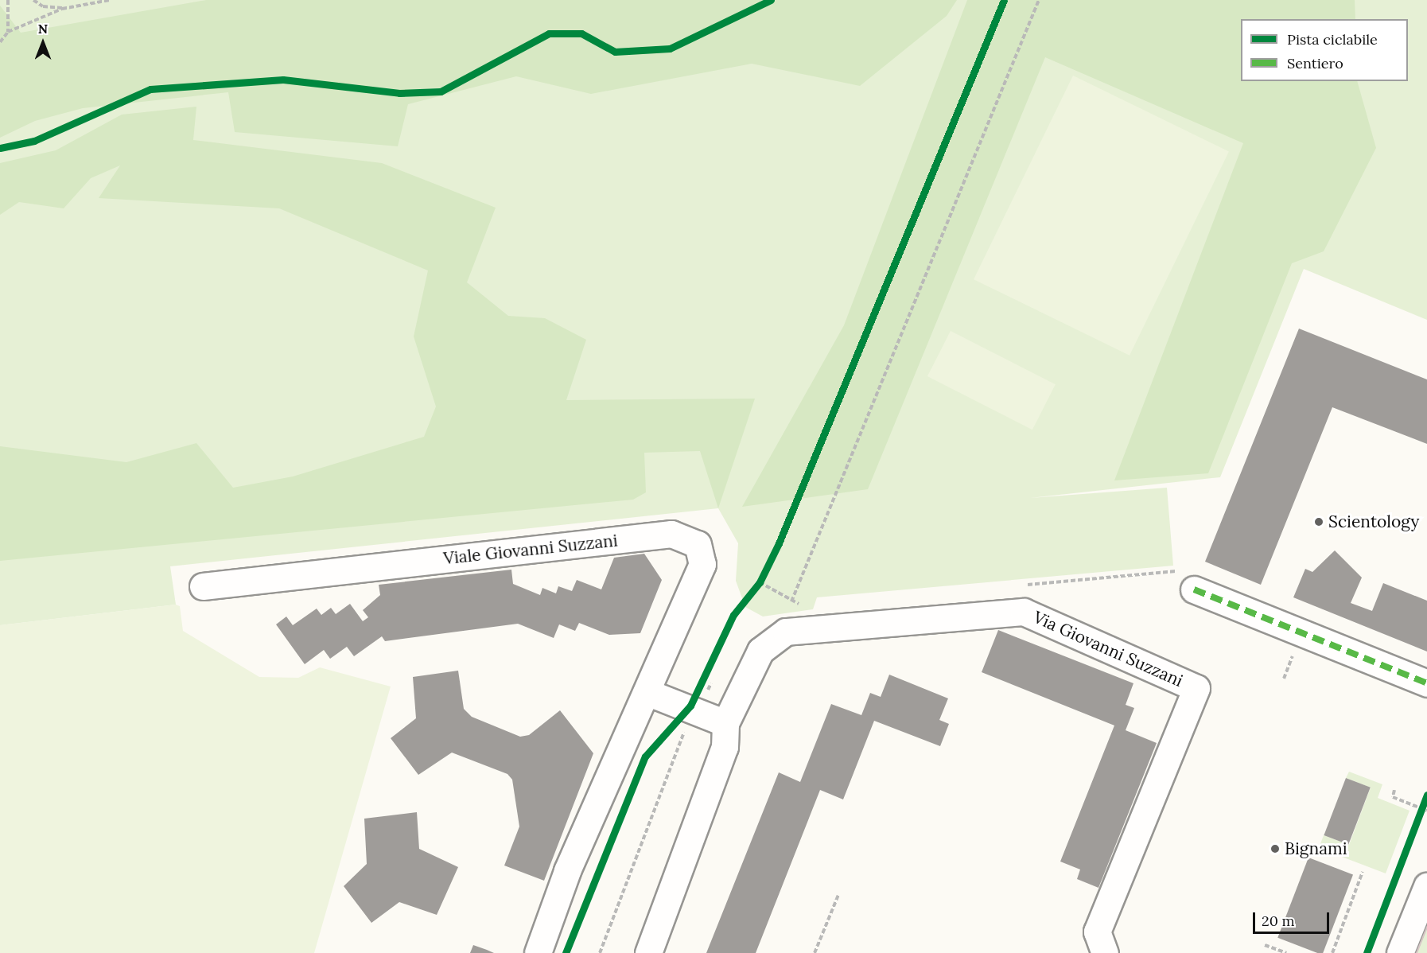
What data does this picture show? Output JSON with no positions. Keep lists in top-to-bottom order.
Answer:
{
  "streets": {
    "street": ["Viale Giovanni Suzzani", "Via Giovanni Suzzani"]
  },
  "places": ["Scientology", "Bignami"],
  "legend": ["Pista ciclabile", "Sentiero"],
  "scale_bar": "20 m",
  "north": "top"
}
